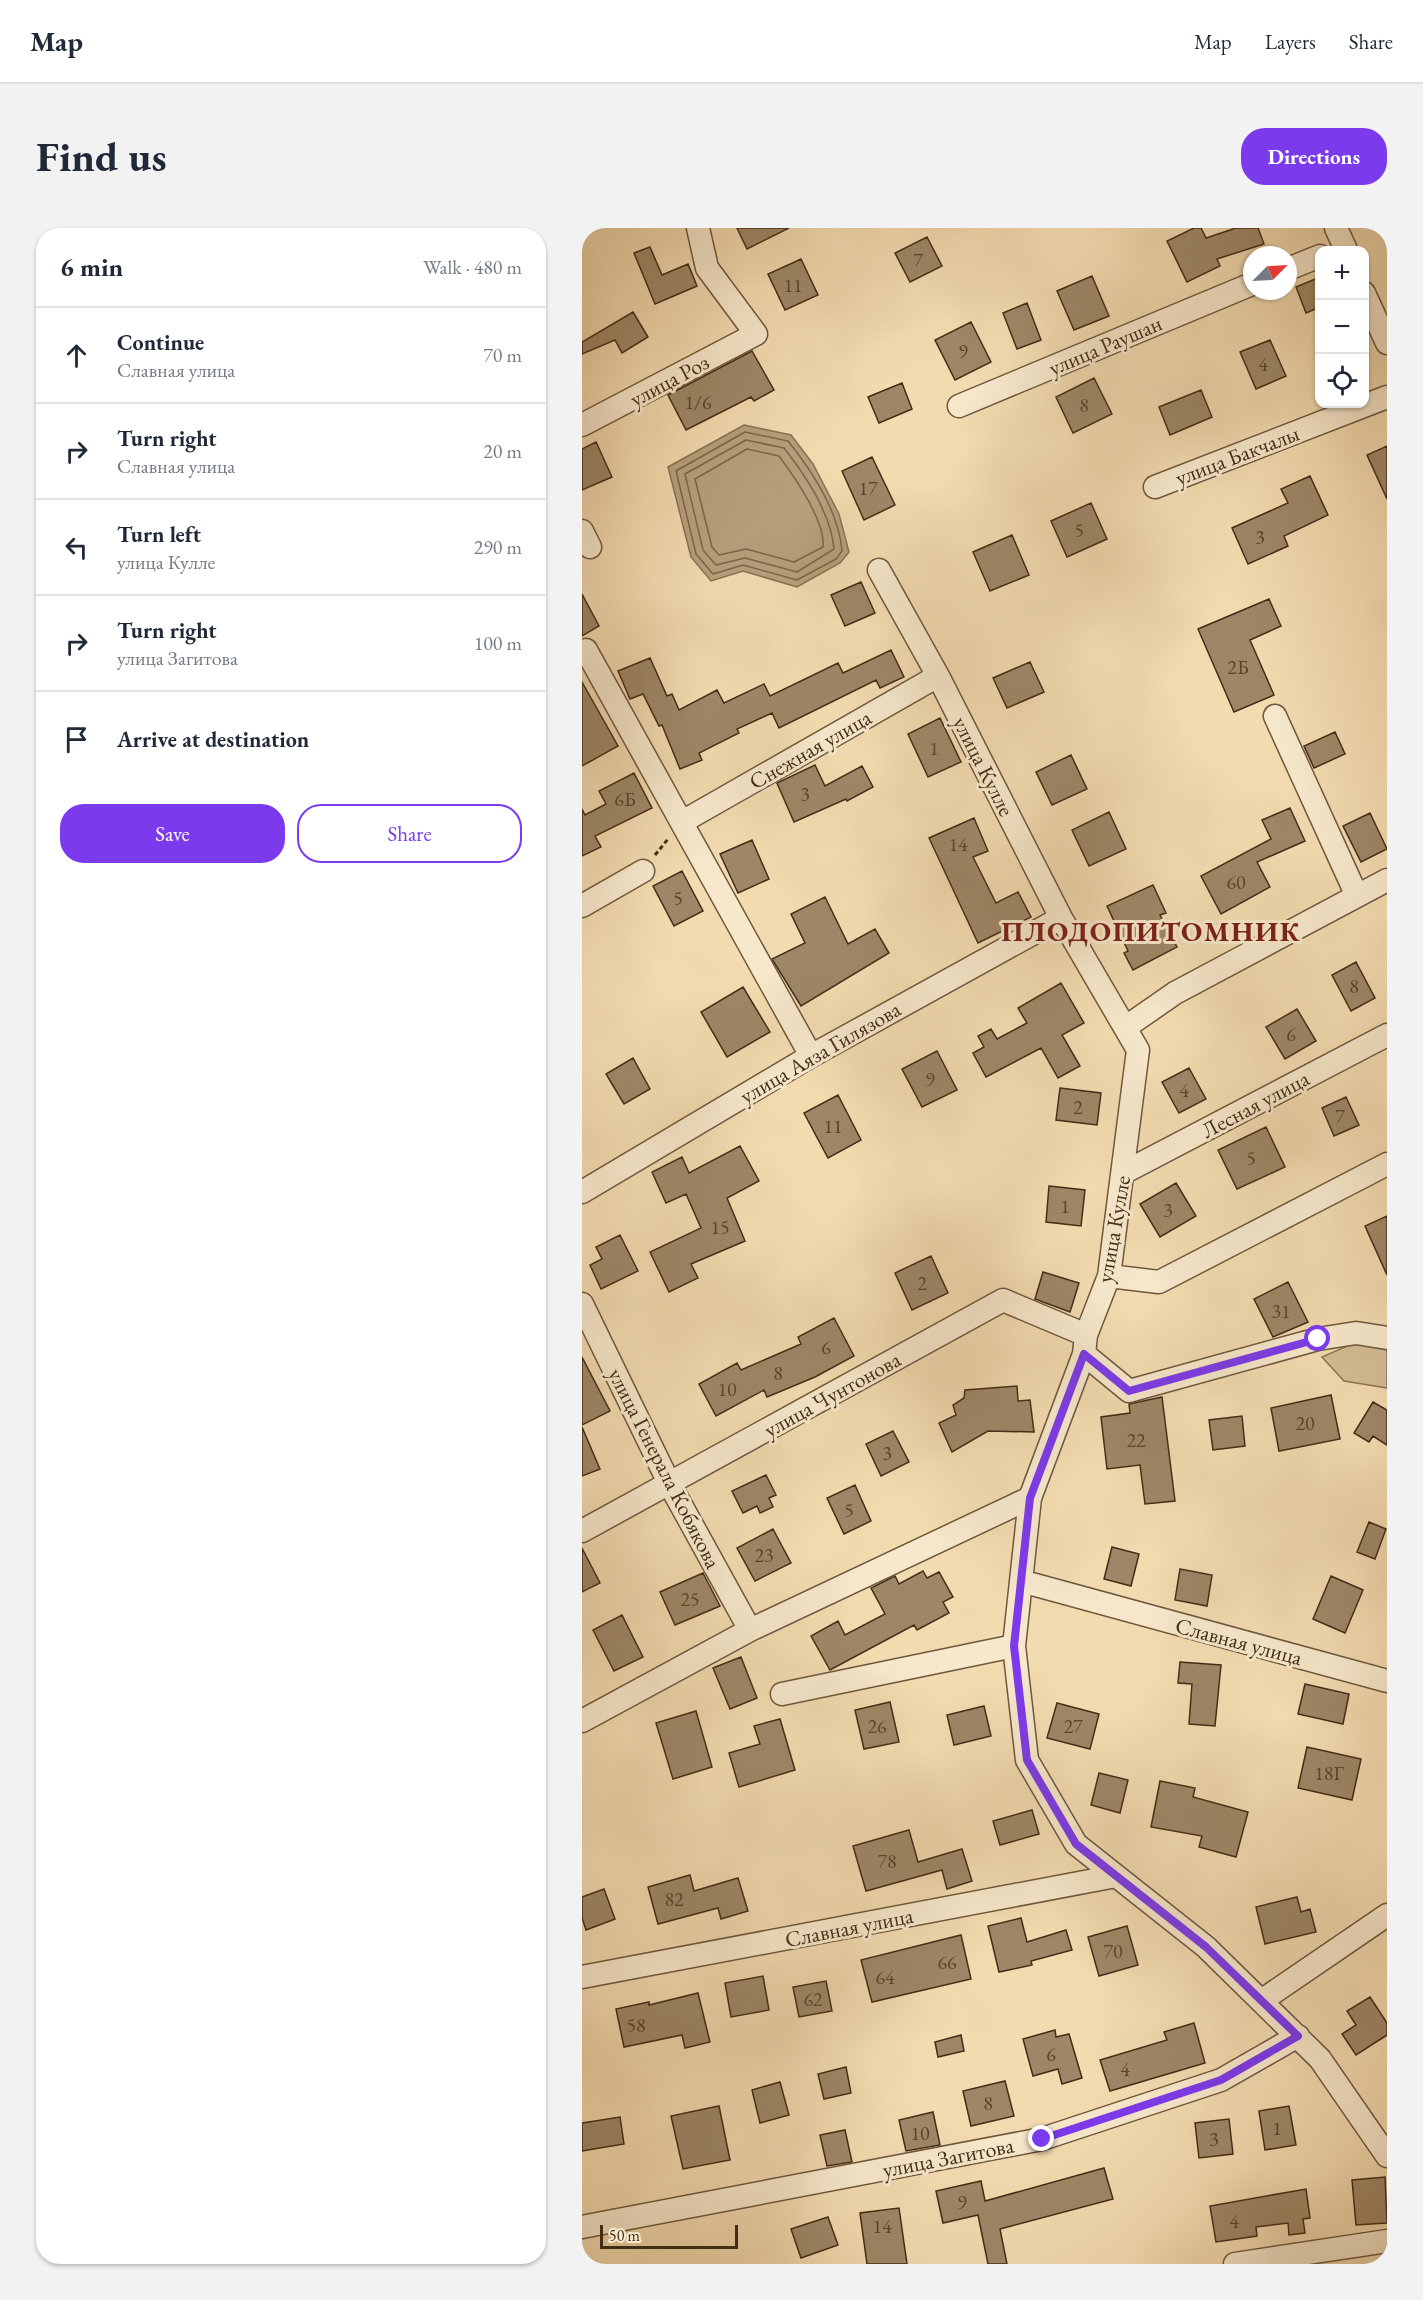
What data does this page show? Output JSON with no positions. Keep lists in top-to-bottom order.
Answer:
{
  "streets": {
    "street": [
      "улица Раушан",
      "улица Роз",
      "улица Бакчалы",
      "Снежная улица",
      "улица Кулле",
      "улица Аяза Гилязова",
      "Лесная улица",
      "улица Чунтонова",
      "улица Генерала Кобякова",
      "Славная улица",
      "улица Загитова"
    ]
  },
  "crossings": [
    ["Снежная улица", "улица Кулле"],
    ["улица Кулле", "улица Аяза Гилязова"],
    ["улица Кулле", "Лесная улица"],
    ["улица Кулле", "улица Чунтонова"],
    ["улица Кулле", "Славная улица"],
    ["улица Кулле", "улица Загитова"],
    ["улица Чунтонова", "улица Генерала Кобякова"]
  ],
  "districts": ["ПЛОДОПИТОМНИК"],
  "house_numbers": [
    "7",
    "11",
    "9",
    "4",
    "1/6",
    "8",
    "17",
    "5",
    "3",
    "2Б",
    "1",
    "3",
    "6Б",
    "14",
    "60",
    "5",
    "8",
    "6",
    "9",
    "4",
    "2",
    "7",
    "11",
    "5",
    "1",
    "3",
    "15",
    "2",
    "31",
    "6",
    "8",
    "10",
    "20",
    "22",
    "3",
    "5",
    "23",
    "25",
    "26",
    "27",
    "18Г",
    "78",
    "82",
    "70",
    "66",
    "64",
    "62",
    "58",
    "6",
    "4",
    "8",
    "1",
    "10",
    "3",
    "9",
    "4",
    "14"
  ],
  "scale_bar": "50 m",
  "north": "top right",
  "page": {
    "header": "Map",
    "nav": ["Map", "Layers", "Share"],
    "buttons": [
      "Directions",
      ["Save", "Share"]
    ],
    "title": "Find us",
    "heading": ["6 min", "Walk · 480 m"],
    "map_buttons": ["+", "−"],
    "list": [
      ["Continue", "Славная улица", "70 m"],
      ["Turn right", "Славная улица", "20 m"],
      ["Turn left", "улица Кулле", "290 m"],
      ["Turn right", "улица Загитова", "100 m"],
      "Arrive at destination"
    ],
    "scale": "50 m"
  }
}
